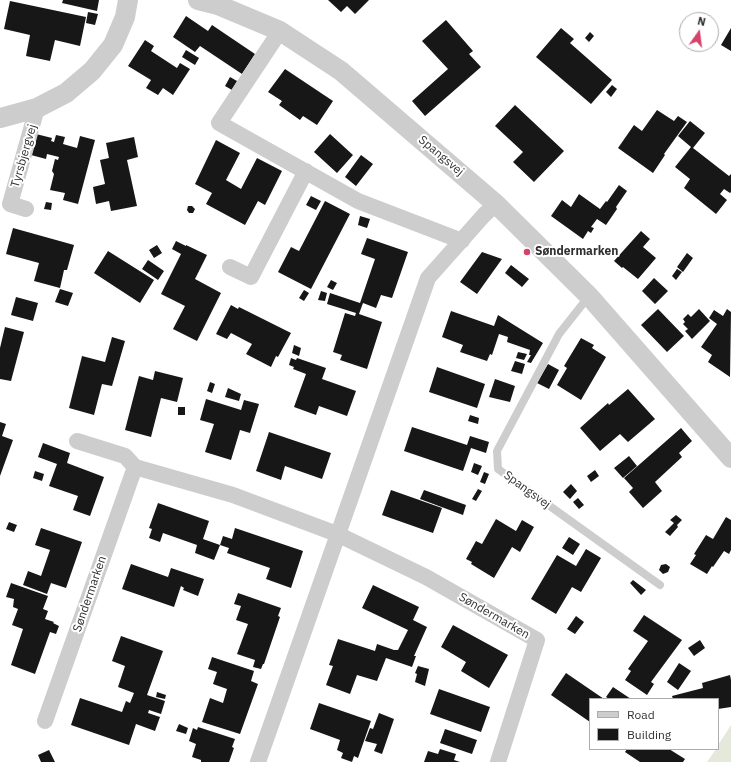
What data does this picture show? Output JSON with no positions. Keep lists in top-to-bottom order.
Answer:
{
  "streets": {
    "street": ["Tyrsbjergvej", "Spangsvej", "Søndermarken"]
  },
  "places": ["Søndermarken"],
  "legend": ["Road", "Building"],
  "north": "top"
}
